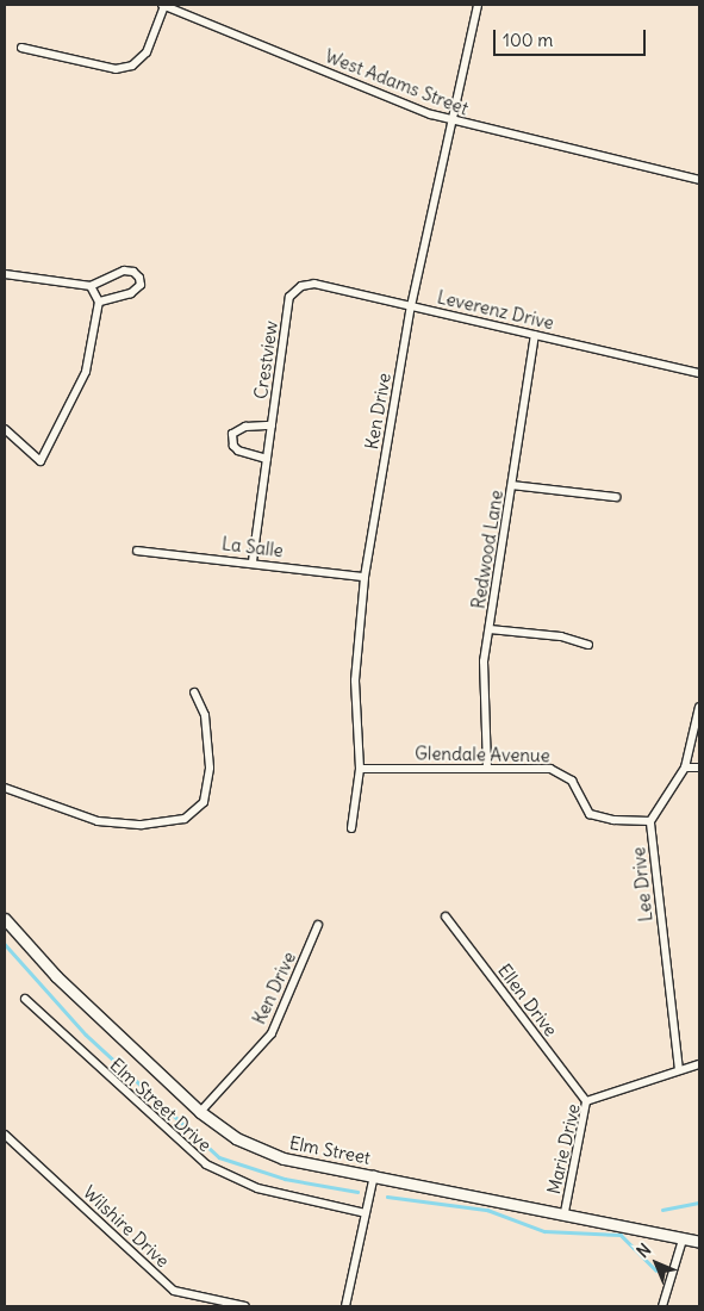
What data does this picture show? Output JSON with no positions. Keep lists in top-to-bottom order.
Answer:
{
  "streets": {
    "main road": ["Elm Street"],
    "street": [
      "West Adams Street",
      "Leverenz Drive",
      "Crestview",
      "Ken Drive",
      "La Salle",
      "Redwood Lane",
      "Glendale Avenue",
      "Lee Drive",
      "Ellen Drive",
      "Elm Street Drive",
      "Marie Drive",
      "Wilshire Drive"
    ]
  },
  "crossings": [
    ["West Adams Street", "Ken Drive"],
    ["Leverenz Drive", "Crestview"],
    ["Leverenz Drive", "Ken Drive"],
    ["Leverenz Drive", "Redwood Lane"],
    ["Crestview", "La Salle"],
    ["Ken Drive", "La Salle"],
    ["Ken Drive", "Glendale Avenue"],
    ["Ken Drive", "Elm Street"],
    ["Redwood Lane", "Glendale Avenue"],
    ["Glendale Avenue", "Lee Drive"],
    ["Lee Drive", "Marie Drive"],
    ["Ellen Drive", "Marie Drive"],
    ["Marie Drive", "Elm Street"]
  ],
  "scale_bar": "100 m",
  "north": "top left"
}
